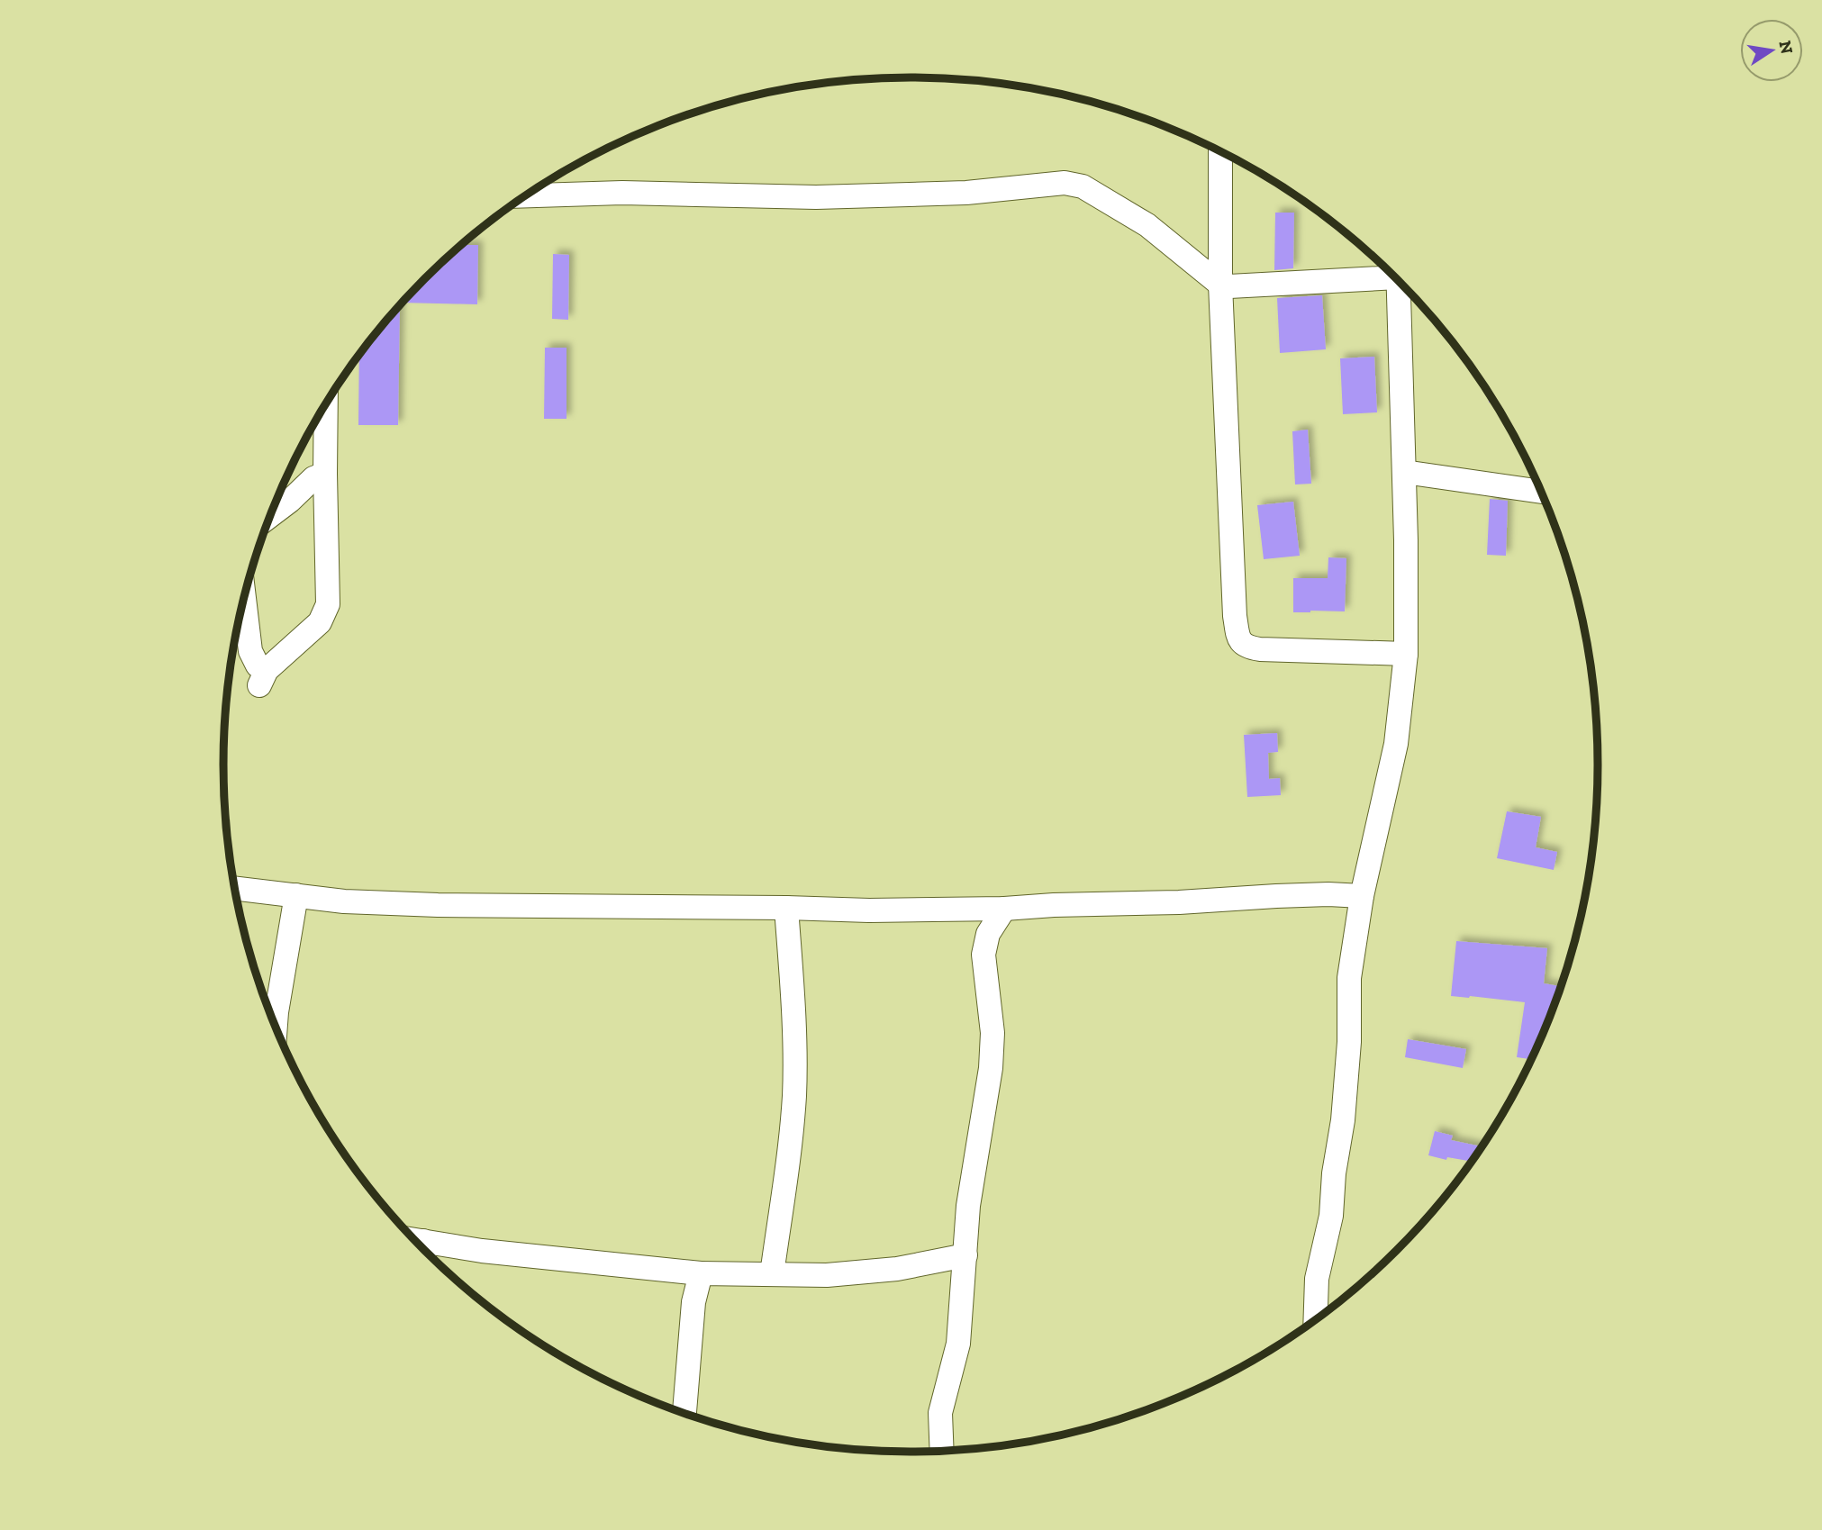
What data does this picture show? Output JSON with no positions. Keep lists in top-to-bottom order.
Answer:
{
  "north": "right"
}
